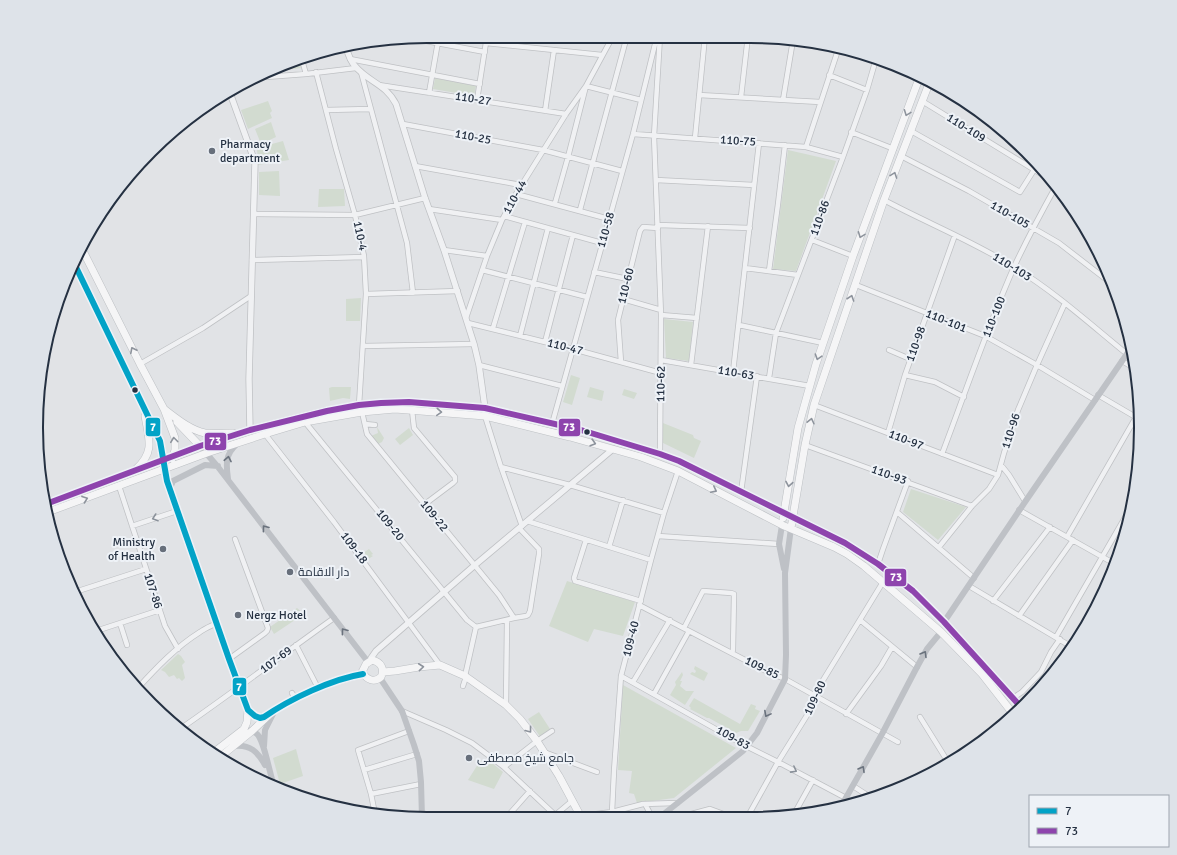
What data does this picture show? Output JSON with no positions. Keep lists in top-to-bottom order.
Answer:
{
  "streets": {
    "street": [
      "110-27",
      "110-109",
      "110-25",
      "110-75",
      "110-44",
      "110-105",
      "110-86",
      "110-58",
      "110-4",
      "110-103",
      "110-60",
      "110-100",
      "110-101",
      "110-98",
      "110-47",
      "110-63",
      "110-62",
      "110-96",
      "110-97",
      "110-93",
      "109-22",
      "109-20",
      "109-18",
      "107-86",
      "109-40",
      "107-69",
      "109-85",
      "109-80",
      "109-83"
    ]
  },
  "crossings": [
    ["110-27", "110-44"],
    ["110-25", "110-44"],
    ["110-25", "110-58"],
    ["110-75", "110-86"],
    ["110-75", "110-58"],
    ["110-75", "110-62"],
    ["110-44", "110-47"],
    ["110-105", "110-100"],
    ["110-86", "110-63"],
    ["110-58", "110-47"],
    ["110-4", "109-22"],
    ["110-103", "110-100"],
    ["110-103", "110-98"],
    ["110-103", "110-96"],
    ["110-60", "110-47"],
    ["110-60", "110-62"],
    ["110-100", "110-101"],
    ["110-100", "110-97"],
    ["110-101", "110-98"],
    ["110-101", "110-96"],
    ["110-98", "110-97"],
    ["110-47", "110-62"],
    ["110-63", "110-62"],
    ["110-96", "110-97"],
    ["110-96", "110-93"],
    ["109-40", "109-85"],
    ["109-40", "109-83"],
    ["109-85", "109-80"],
    ["109-80", "109-83"]
  ],
  "places": [
    "Pharmacy department",
    "Ministry of Health",
    "دار الاقامة",
    "Nergz Hotel",
    "جامع شيخ مصطفى"
  ],
  "lines": ["transit line 7", "transit line 73"],
  "legend": ["7", "73"]
}
